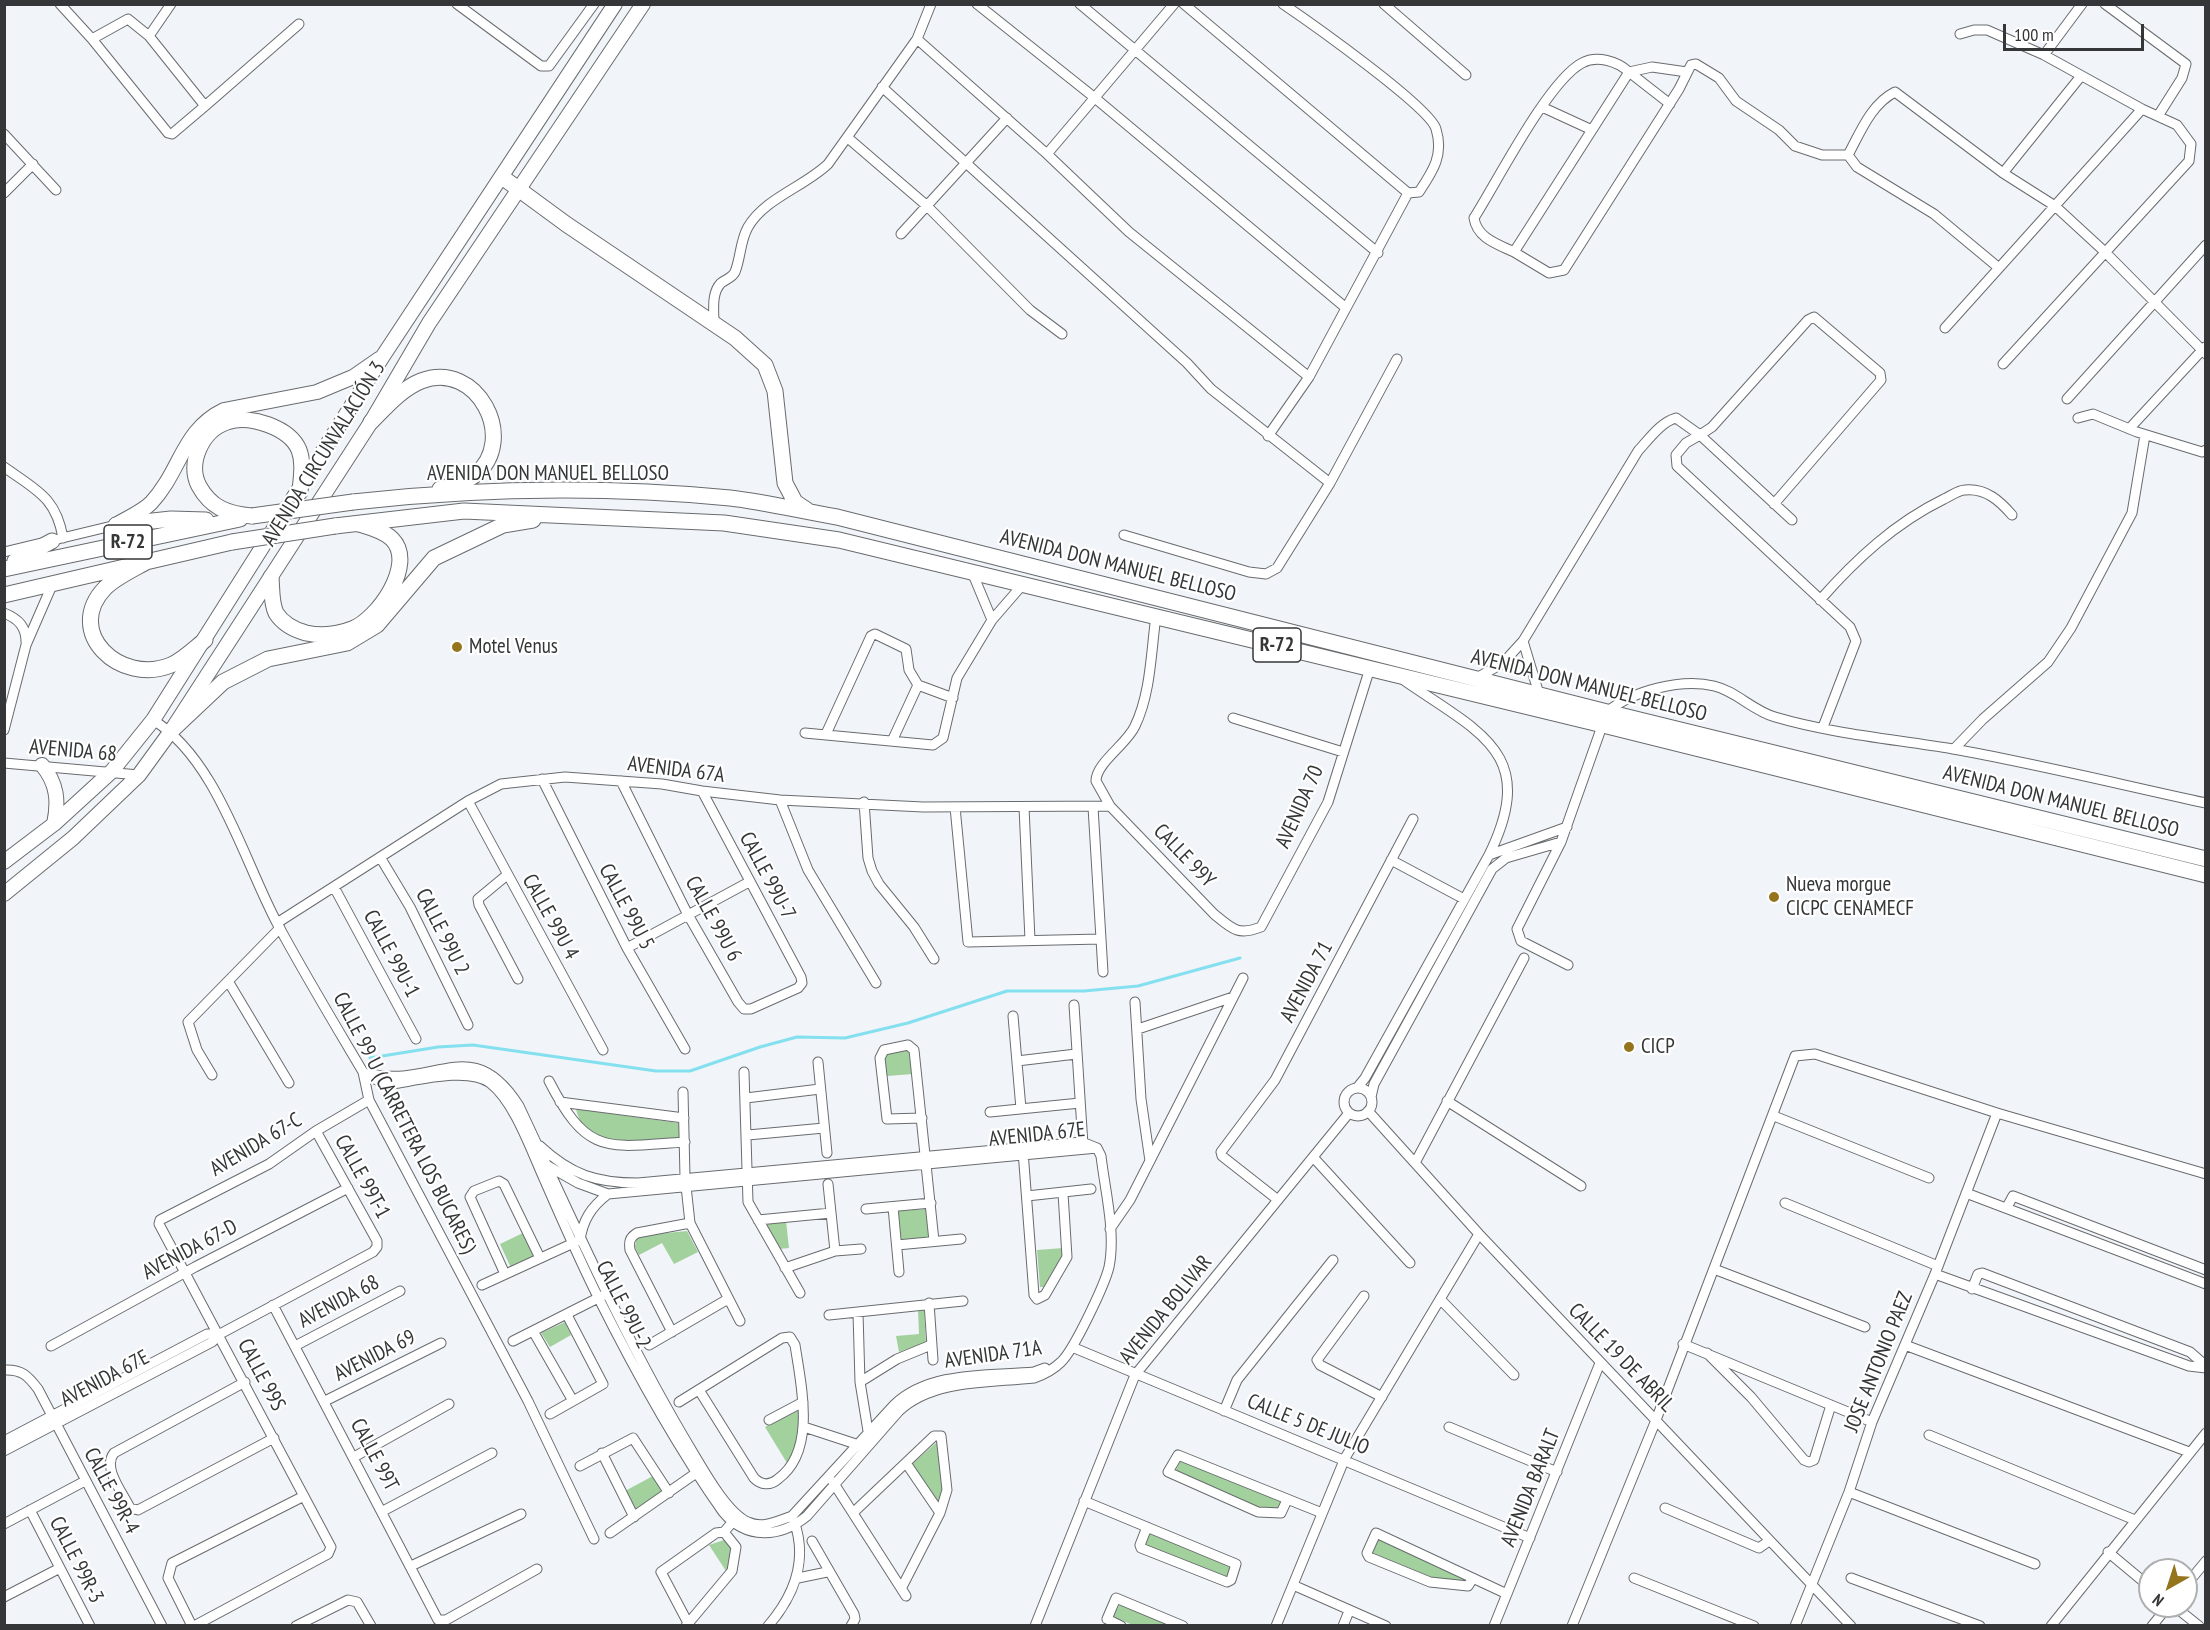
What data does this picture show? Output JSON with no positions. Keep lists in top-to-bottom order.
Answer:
{
  "streets": {
    "main road": ["AVENIDA CIRCUNVALACIÓN 3", "AVENIDA DON MANUEL BELLOSO", "R-72"],
    "street": [
      "AVENIDA 68",
      "AVENIDA 67A",
      "AVENIDA 70",
      "CALLE 99Y",
      "CALLE 99U-7",
      "CALLE 99U 5",
      "CALLE 99U 4",
      "CALLE 99U 6",
      "CALLE 99U 2",
      "CALLE 99U-1",
      "AVENIDA 71",
      "CALLE 99 U (CARRETERA LOS BUCARES)",
      "AVENIDA 67E",
      "AVENIDA 67-C",
      "CALLE 99T-1",
      "AVENIDA 67-D",
      "CALLE 99U-2",
      "AVENIDA BOLIVAR",
      "AVENIDA 71A",
      "AVENIDA 69",
      "CALLE 19 DE ABRIL",
      "JOSE ANTONIO PAEZ",
      "CALLE 99S",
      "CALLE 5 DE JULIO",
      "CALLE 99T",
      "AVENIDA BARALT",
      "CALLE 99R-4",
      "CALLE 99R-3"
    ]
  },
  "crossings": [
    ["AVENIDA CIRCUNVALACIÓN 3", "AVENIDA 68"],
    ["AVENIDA CIRCUNVALACIÓN 3", "CALLE 99 U (CARRETERA LOS BUCARES)"],
    ["AVENIDA DON MANUEL BELLOSO", "R-72"],
    ["AVENIDA DON MANUEL BELLOSO", "AVENIDA 70"],
    ["AVENIDA DON MANUEL BELLOSO", "CALLE 99Y"],
    ["AVENIDA 68", "CALLE 99T"],
    ["AVENIDA 67A", "CALLE 99Y"],
    ["AVENIDA 67A", "CALLE 99U-7"],
    ["AVENIDA 67A", "CALLE 99U 5"],
    ["AVENIDA 67A", "CALLE 99U 4"],
    ["AVENIDA 67A", "CALLE 99U 6"],
    ["AVENIDA 67A", "CALLE 99U 2"],
    ["AVENIDA 67A", "CALLE 99U-1"],
    ["AVENIDA 67A", "CALLE 99 U (CARRETERA LOS BUCARES)"],
    ["AVENIDA 70", "CALLE 99Y"],
    ["CALLE 99U-7", "CALLE 99U 6"],
    ["AVENIDA 71", "AVENIDA BOLIVAR"],
    ["CALLE 99 U (CARRETERA LOS BUCARES)", "AVENIDA 67-C"],
    ["CALLE 99 U (CARRETERA LOS BUCARES)", "CALLE 99U-2"],
    ["AVENIDA 67E", "CALLE 99T-1"],
    ["AVENIDA 67E", "CALLE 99U-2"],
    ["AVENIDA 67E", "CALLE 99S"],
    ["AVENIDA 67E", "CALLE 99T"],
    ["AVENIDA 67E", "CALLE 99R-4"],
    ["AVENIDA 67-C", "CALLE 99T-1"],
    ["AVENIDA 67-C", "CALLE 99S"],
    ["CALLE 99T-1", "AVENIDA 67-D"],
    ["AVENIDA 67-D", "CALLE 99S"],
    ["CALLE 99U-2", "AVENIDA 71A"],
    ["AVENIDA BOLIVAR", "CALLE 19 DE ABRIL"],
    ["AVENIDA BOLIVAR", "CALLE 5 DE JULIO"],
    ["AVENIDA 71A", "CALLE 5 DE JULIO"],
    ["AVENIDA 69", "CALLE 99T"],
    ["CALLE 19 DE ABRIL", "JOSE ANTONIO PAEZ"],
    ["CALLE 19 DE ABRIL", "AVENIDA BARALT"],
    ["CALLE 5 DE JULIO", "AVENIDA BARALT"]
  ],
  "places": ["Motel Venus", "Nueva morgue CICPC CENAMECF", "CICP"],
  "scale_bar": "100 m",
  "north": "bottom left"
}
